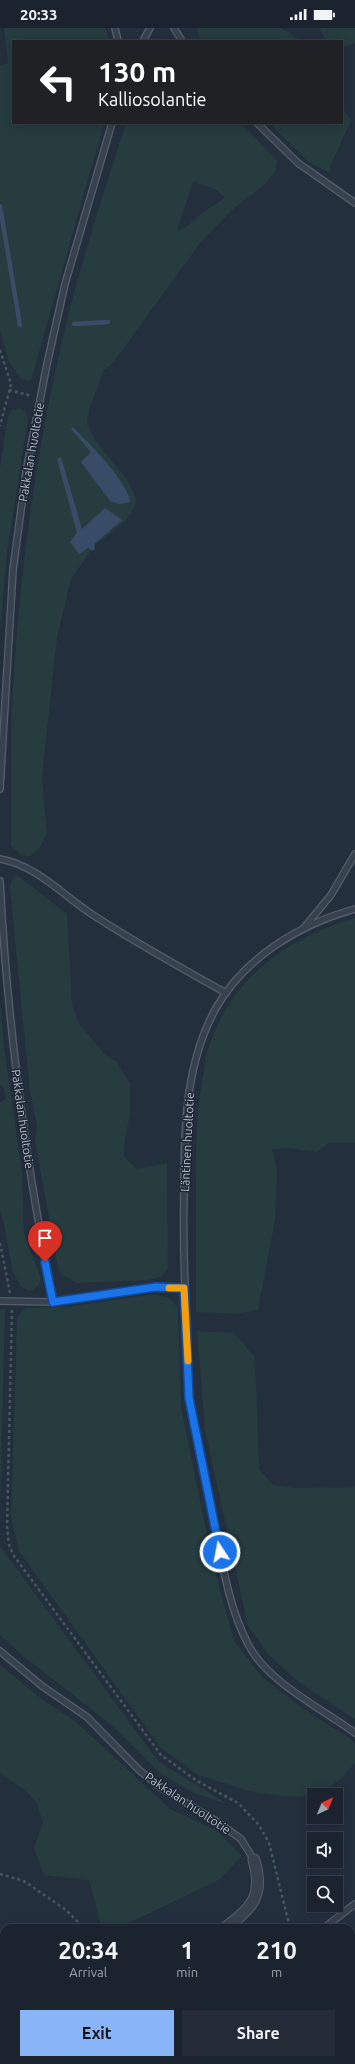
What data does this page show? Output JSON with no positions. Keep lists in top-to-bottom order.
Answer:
{
  "streets": {
    "street": ["Pakkalan huoltotie"],
    "lane": ["Läntinen huoltotie"]
  },
  "north": "top right",
  "page": {
    "status": "20:33",
    "turn": ["130 m", "Kalliosolantie"],
    "eta": [
      "20:34",
      "Arrival",
      "1",
      "min",
      "210",
      "m"
    ],
    "buttons": ["Exit", "Share"]
  }
}
